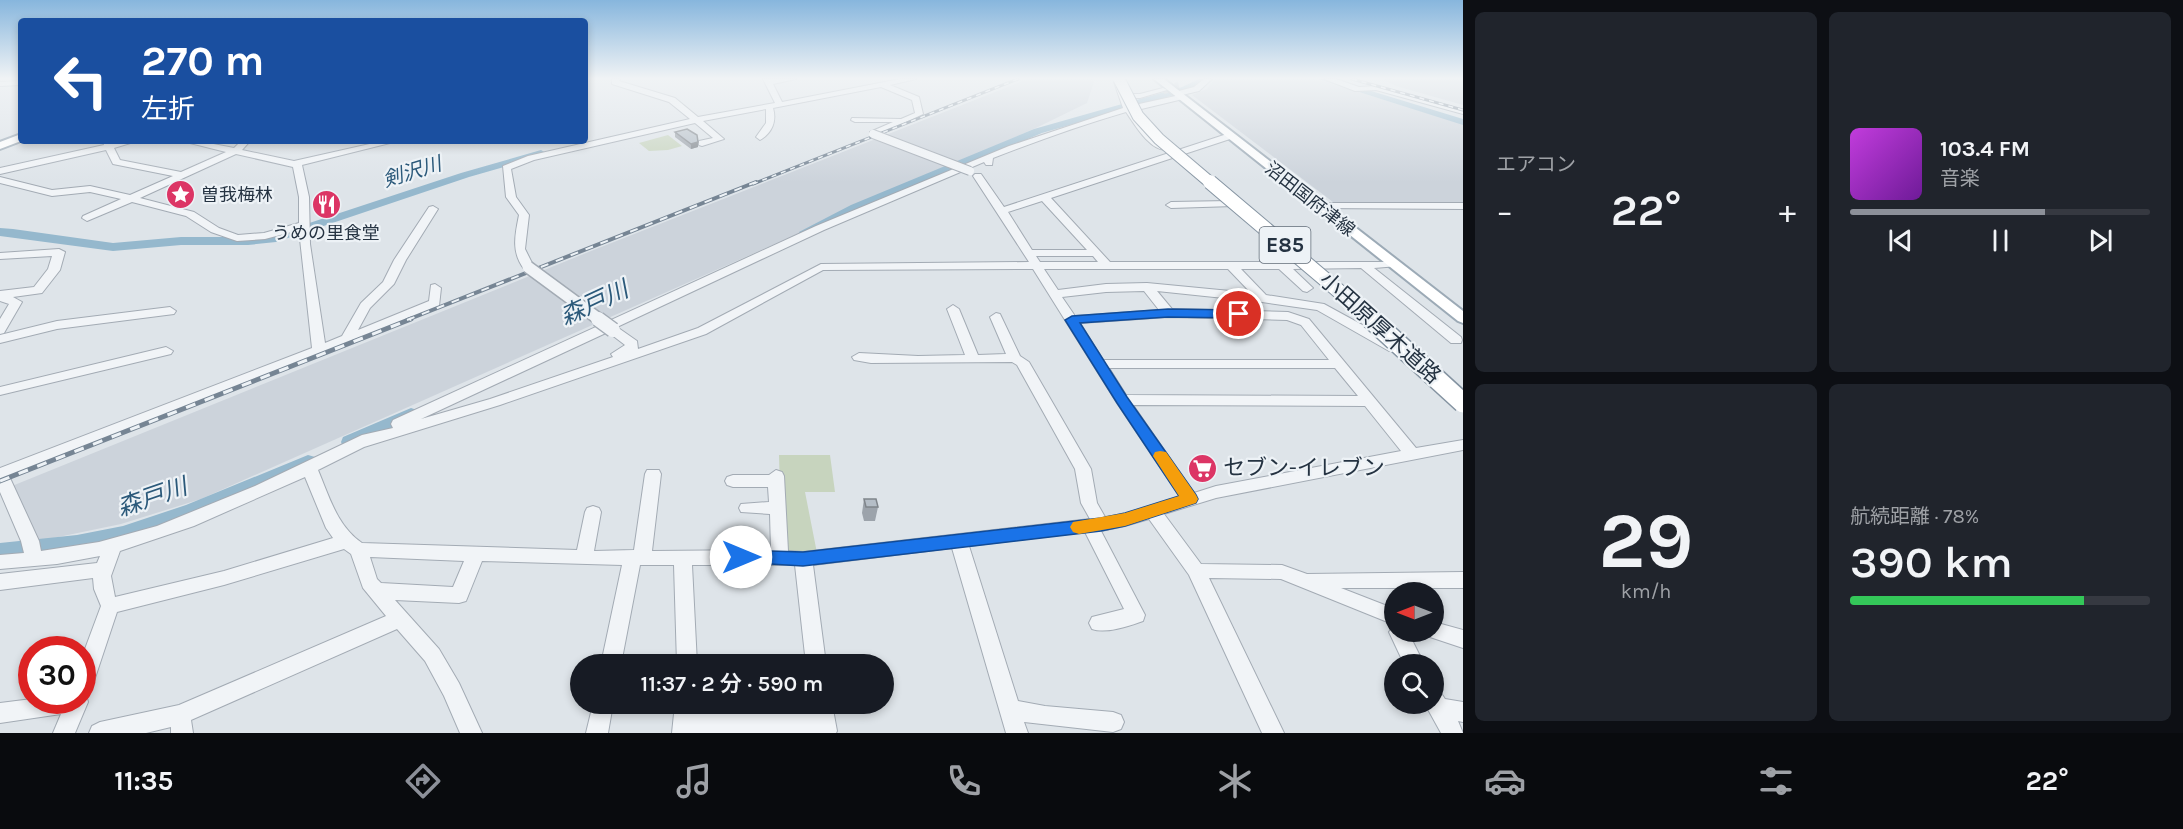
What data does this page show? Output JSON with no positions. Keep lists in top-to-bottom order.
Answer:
{
  "streets": {
    "highway": ["E85", "小田原厚木道路"],
    "main road": ["沼田国府津線"]
  },
  "water": ["剣沢川", "森戸川"],
  "places": {
    "place": ["曽我梅林"],
    "restaurant": ["うめの里食堂"],
    "supermarket": ["セブン-イレブン"]
  },
  "north": "left",
  "page": {
    "tile": [
      "エアコン",
      ["29", "km/h"],
      ["航続距離 · 78%", "390 km"]
    ],
    "turn": ["270 m", "左折"],
    "song": ["103.4 FM", "音楽"],
    "heat": ["−", "22°", "+"],
    "limit": "30",
    "trip": "11:37 · 2 分 · 590 m",
    "tabs": ["11:35", "22°"]
  }
}
